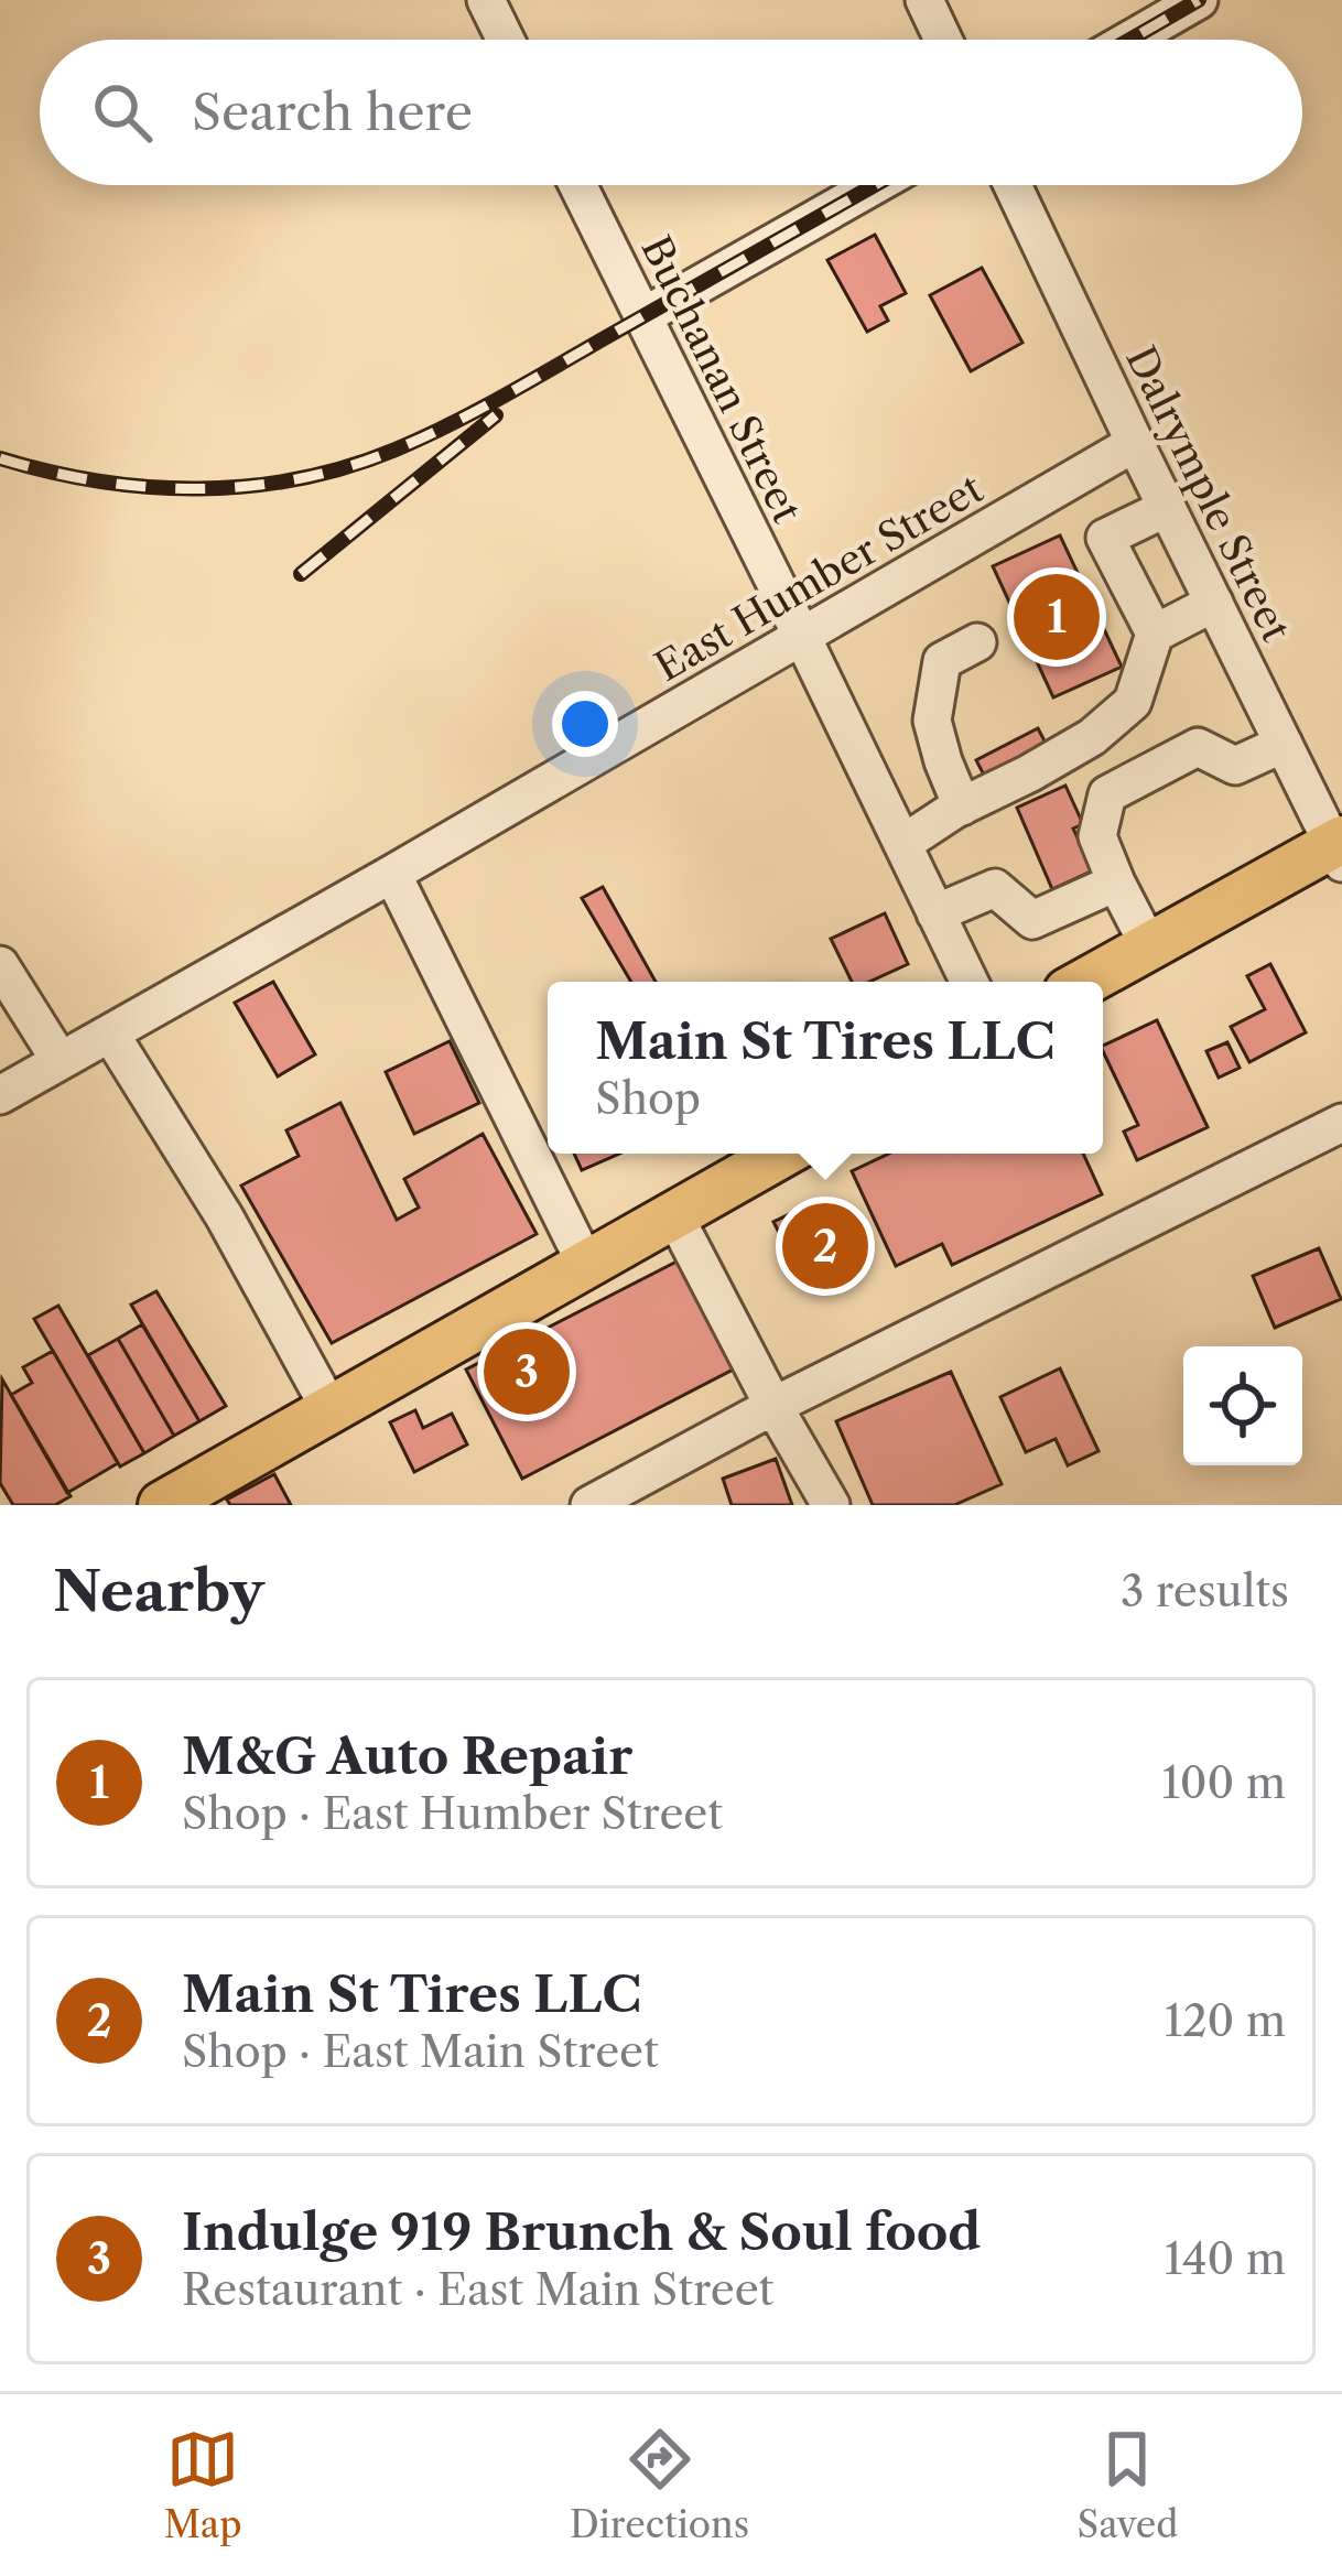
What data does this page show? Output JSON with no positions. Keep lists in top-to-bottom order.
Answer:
{
  "streets": {
    "street": ["Buchanan Street", "Dalrymple Street", "East Humber Street"]
  },
  "crossings": [
    ["Buchanan Street", "East Humber Street"],
    ["Dalrymple Street", "East Humber Street"]
  ],
  "page": {
    "search": "Search here",
    "pins": ["1", "2", "3"],
    "popup": ["Main St Tires LLC", "Shop"],
    "heading": ["Nearby", "3 results"],
    "list": [
      {
        "mark": "1",
        "name": "M&G Auto Repair",
        "note": "Shop · East Humber Street",
        "value": "100 m"
      },
      {
        "mark": "2",
        "name": "Main St Tires LLC",
        "note": "Shop · East Main Street",
        "value": "120 m"
      },
      {
        "mark": "3",
        "name": "Indulge 919 Brunch & Soul food",
        "note": "Restaurant · East Main Street",
        "value": "140 m"
      }
    ],
    "nav": ["Map", "Directions", "Saved"]
  }
}
